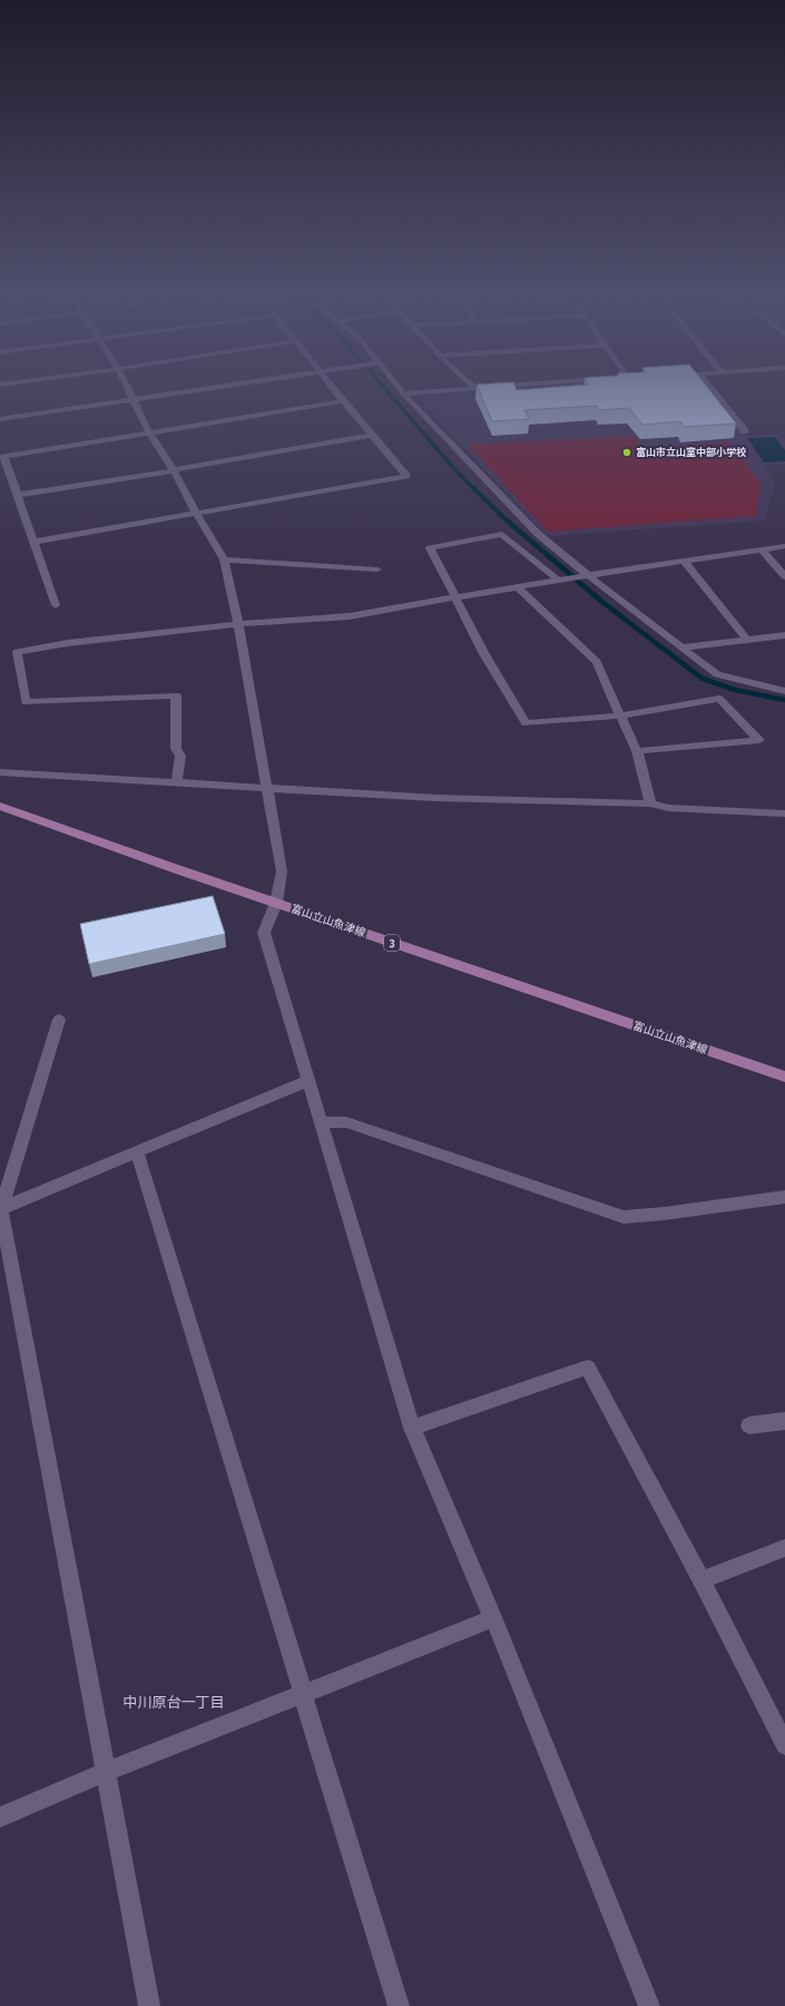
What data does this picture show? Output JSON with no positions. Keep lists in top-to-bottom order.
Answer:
{
  "streets": {
    "main road": ["富山立山魚津線", "3"]
  },
  "districts": ["中川原台一丁目"],
  "places": ["富山市立山室中部小学校"]
}
